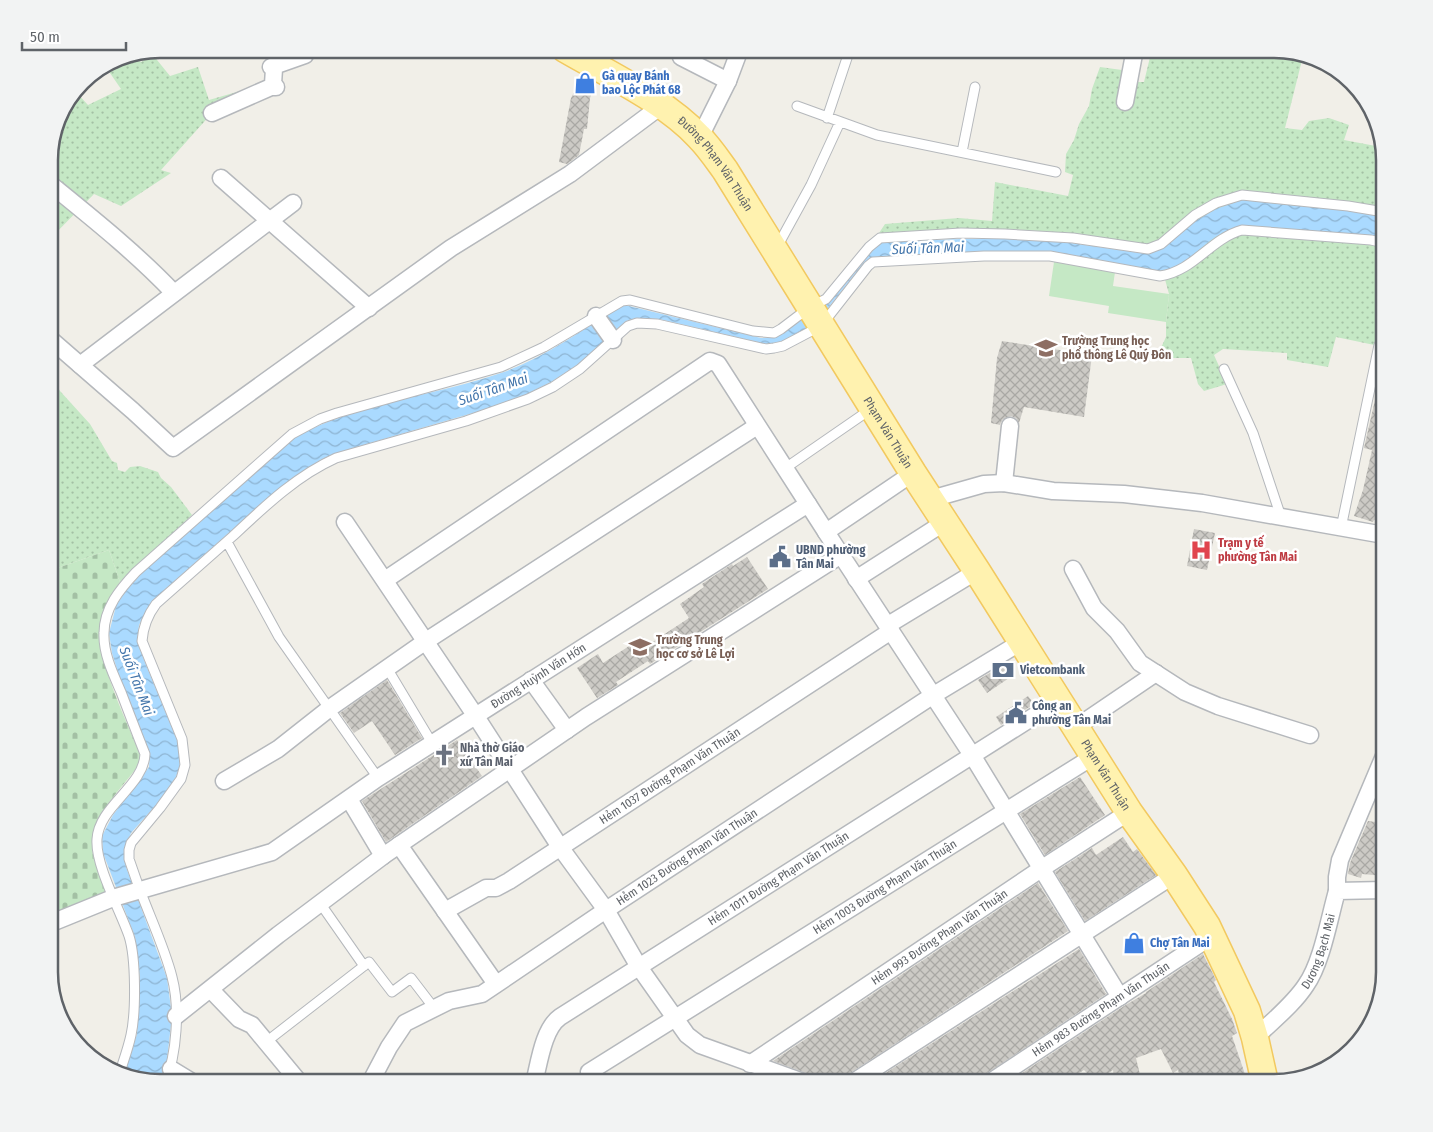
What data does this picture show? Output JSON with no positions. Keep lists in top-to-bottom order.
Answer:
{
  "streets": {
    "main road": ["Đường Phạm Văn Thuận", "Phạm Văn Thuận"],
    "street": [
      "Đường Huỳnh Văn Hớn",
      "Hẻm 1037 Đường Phạm Văn Thuận",
      "Hẻm 1023 Đường Phạm Văn Thuận",
      "Hẻm 1011 Đường Phạm Văn Thuận",
      "Hẻm 1003 Đường Phạm Văn Thuận",
      "Hẻm 993 Đường Phạm Văn Thuận",
      "Dương Bạch Mai",
      "Hẻm 983 Đường Phạm Văn Thuận"
    ]
  },
  "crossings": [
    ["Đường Phạm Văn Thuận", "Phạm Văn Thuận"],
    ["Phạm Văn Thuận", "Hẻm 1037 Đường Phạm Văn Thuận"],
    ["Phạm Văn Thuận", "Hẻm 1023 Đường Phạm Văn Thuận"],
    ["Phạm Văn Thuận", "Hẻm 1011 Đường Phạm Văn Thuận"],
    ["Phạm Văn Thuận", "Hẻm 1003 Đường Phạm Văn Thuận"],
    ["Phạm Văn Thuận", "Hẻm 993 Đường Phạm Văn Thuận"],
    ["Phạm Văn Thuận", "Dương Bạch Mai"],
    ["Phạm Văn Thuận", "Hẻm 983 Đường Phạm Văn Thuận"]
  ],
  "water": ["Suối Tân Mai"],
  "places": {
    "shop": ["Gà quay Bánh bao Lộc Phát 68", "Chợ Tân Mai"],
    "school or university": ["Trường Trung học phổ thông Lê Quý Đôn", "Trường Trung học cơ sở Lê Lợi"],
    "hospital": ["Trạm y tế phường Tân Mai"],
    "public building": ["UBND phường Tân Mai", "Công an phường Tân Mai"],
    "bank": ["Vietcombank"],
    "church": ["Nhà thờ Giáo xứ Tân Mai"]
  },
  "scale_bar": "50 m"
}
